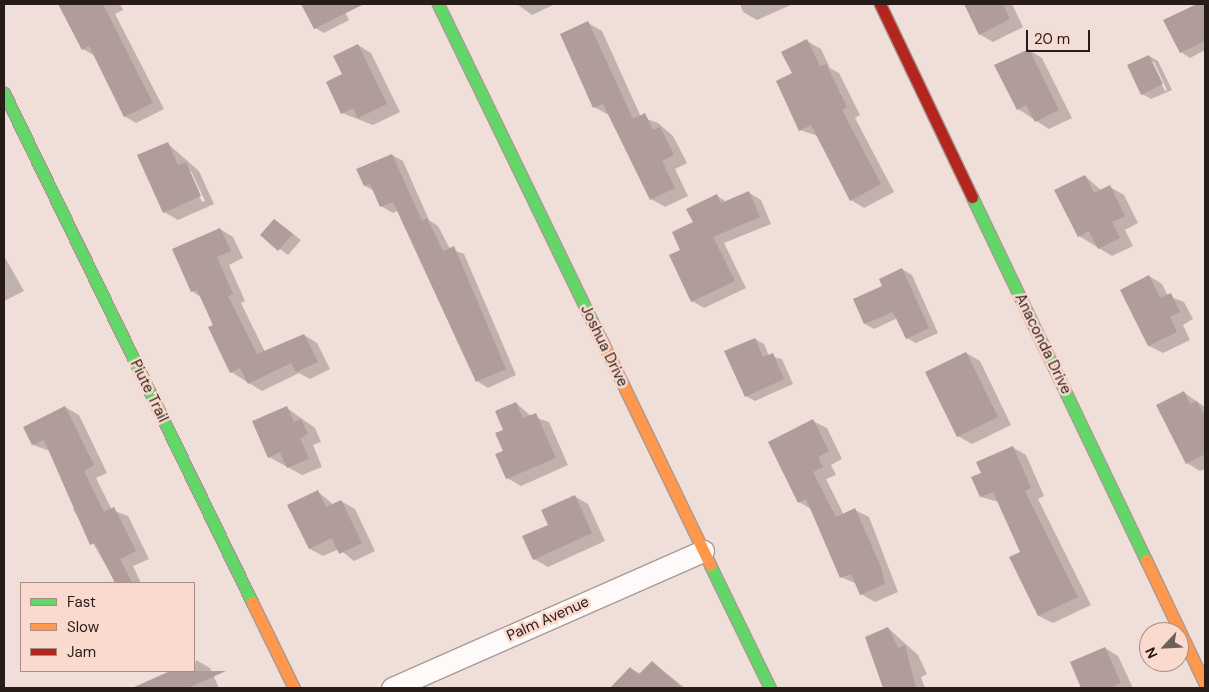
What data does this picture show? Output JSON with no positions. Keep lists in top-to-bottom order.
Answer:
{
  "streets": {
    "street": [
      "Anaconda Drive",
      "Joshua Drive",
      "Piute Trail",
      "Palm Avenue"
    ]
  },
  "crossings": [
    ["Joshua Drive", "Palm Avenue"]
  ],
  "legend": ["Fast", "Slow", "Jam"],
  "scale_bar": "20 m",
  "north": "bottom left"
}
